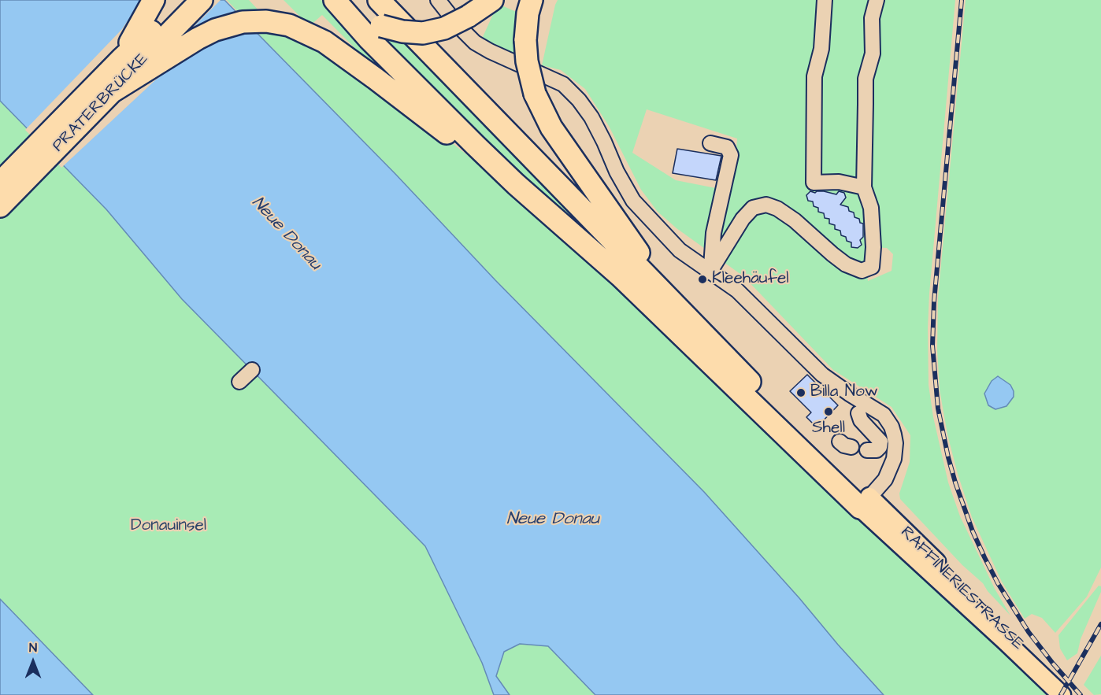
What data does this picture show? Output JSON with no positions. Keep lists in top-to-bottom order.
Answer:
{
  "streets": {
    "highway": ["PRATERBRÜCKE"],
    "main road": ["RAFFINERIESTRASSE"]
  },
  "water": ["Neue Donau"],
  "parks": ["Donauinsel"],
  "places": ["Kleehäufel", "Billa Now", "Shell"],
  "north": "top"
}
